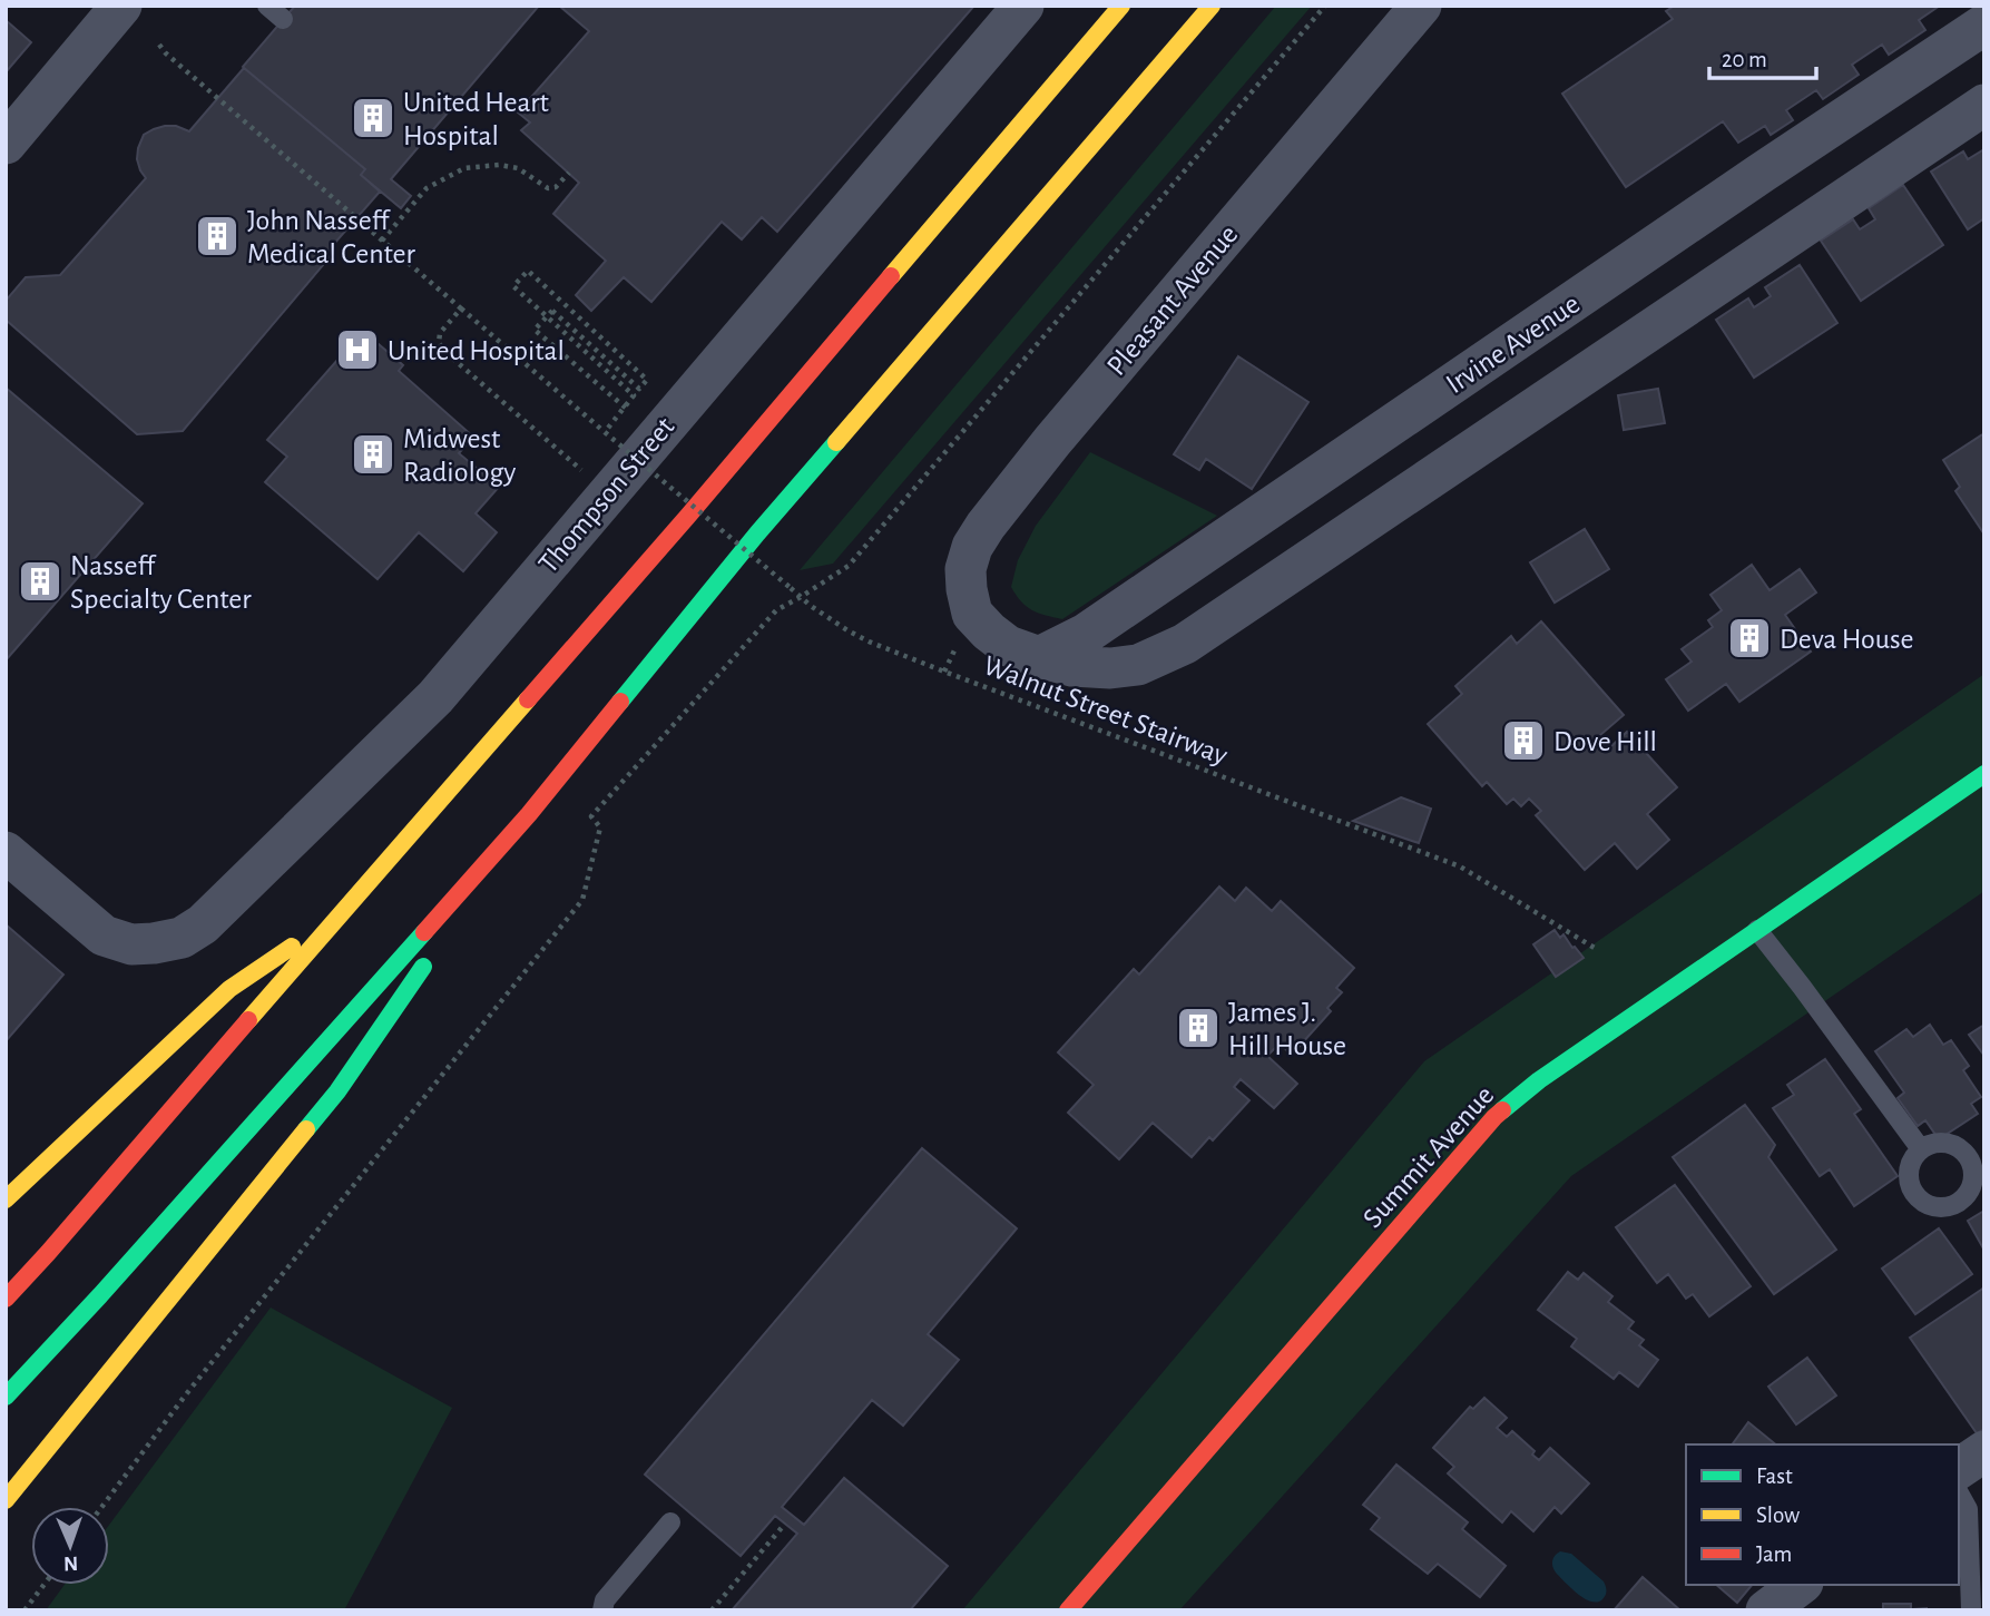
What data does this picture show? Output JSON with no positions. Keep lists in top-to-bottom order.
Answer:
{
  "streets": {
    "main road": ["Summit Avenue"],
    "street": ["Pleasant Avenue", "Irvine Avenue", "Thompson Street"],
    "path": ["Walnut Street Stairway"]
  },
  "crossings": [
    ["Pleasant Avenue", "Irvine Avenue"]
  ],
  "places": {
    "building": [
      "United Heart Hospital",
      "John Nasseff Medical Center",
      "Midwest Radiology",
      "Nasseff Specialty Center",
      "Deva House",
      "Dove Hill",
      "James J. Hill House"
    ],
    "hospital": ["United Hospital"]
  },
  "legend": ["Fast", "Slow", "Jam"],
  "scale_bar": "20 m",
  "north": "bottom"
}
